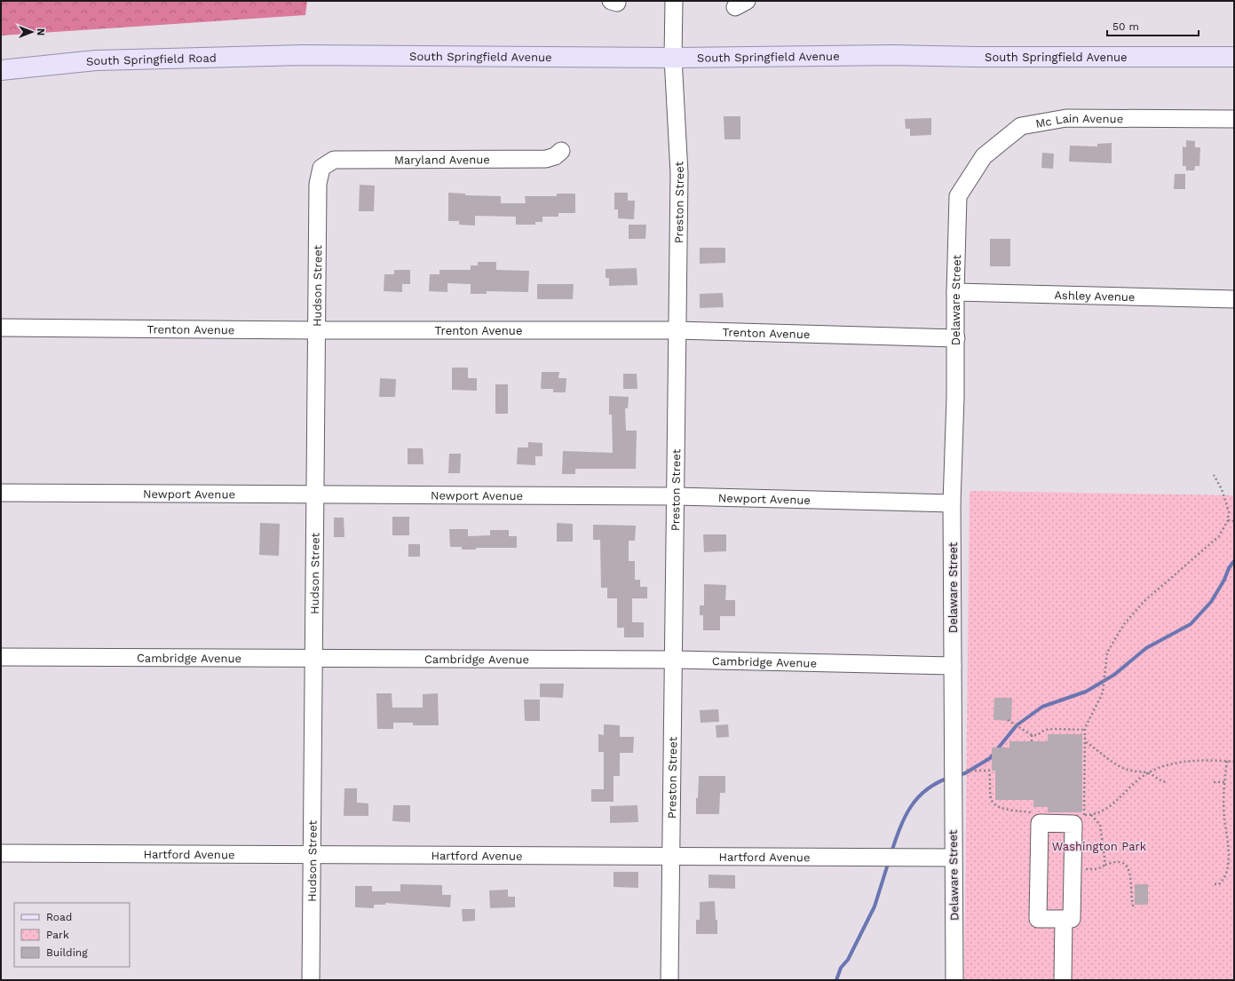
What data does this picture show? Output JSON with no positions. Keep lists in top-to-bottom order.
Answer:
{
  "streets": {
    "main road": ["South Springfield Avenue", "South Springfield Road"],
    "street": [
      "Mc Lain Avenue",
      "Maryland Avenue",
      "Preston Street",
      "Hudson Street",
      "Ashley Avenue",
      "Delaware Street",
      "Trenton Avenue",
      "Newport Avenue",
      "Cambridge Avenue",
      "Hartford Avenue"
    ]
  },
  "crossings": [
    ["South Springfield Avenue", "South Springfield Road"],
    ["South Springfield Avenue", "Preston Street"],
    ["Mc Lain Avenue", "Delaware Street"],
    ["Maryland Avenue", "Hudson Street"],
    ["Preston Street", "Trenton Avenue"],
    ["Preston Street", "Newport Avenue"],
    ["Preston Street", "Cambridge Avenue"],
    ["Preston Street", "Hartford Avenue"],
    ["Hudson Street", "Trenton Avenue"],
    ["Hudson Street", "Newport Avenue"],
    ["Hudson Street", "Cambridge Avenue"],
    ["Hudson Street", "Hartford Avenue"],
    ["Ashley Avenue", "Delaware Street"],
    ["Delaware Street", "Trenton Avenue"],
    ["Delaware Street", "Newport Avenue"],
    ["Delaware Street", "Cambridge Avenue"],
    ["Delaware Street", "Hartford Avenue"]
  ],
  "parks": ["Washington Park"],
  "legend": ["Road", "Park", "Building"],
  "scale_bar": "50 m",
  "north": "right"
}
